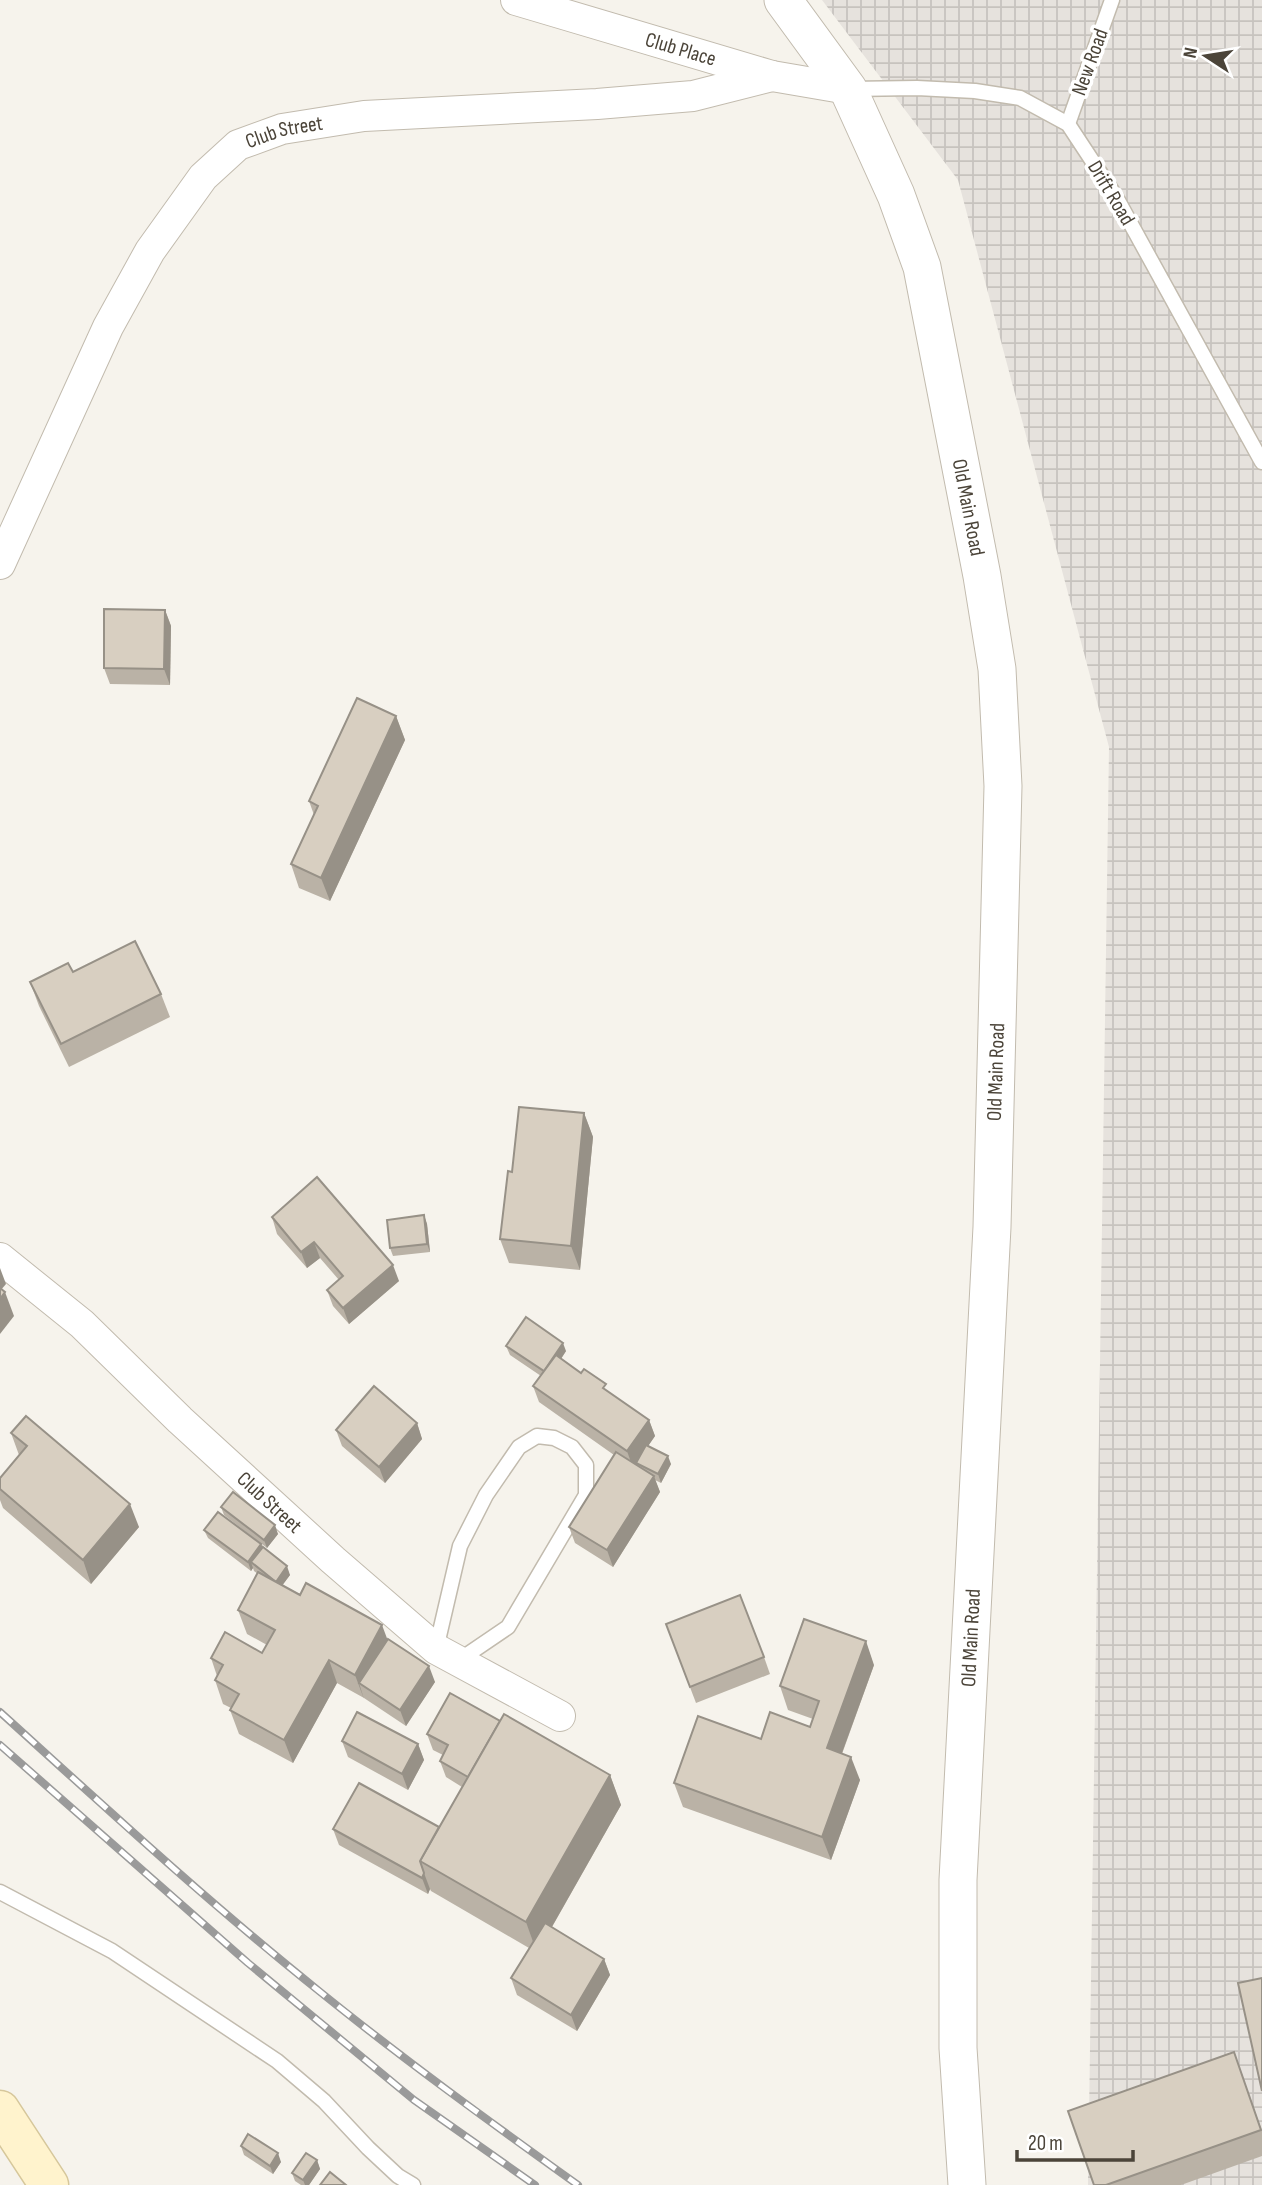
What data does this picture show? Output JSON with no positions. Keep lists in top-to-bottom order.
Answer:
{
  "streets": {
    "street": ["Club Place", "Club Street", "Old Main Road"],
    "lane": ["New Road", "Drift Road"]
  },
  "crossings": [
    ["Club Place", "Club Street"],
    ["Club Place", "Drift Road"],
    ["Club Place", "Old Main Road"],
    ["New Road", "Drift Road"],
    ["Drift Road", "Old Main Road"]
  ],
  "scale_bar": "20 m",
  "north": "left"
}
